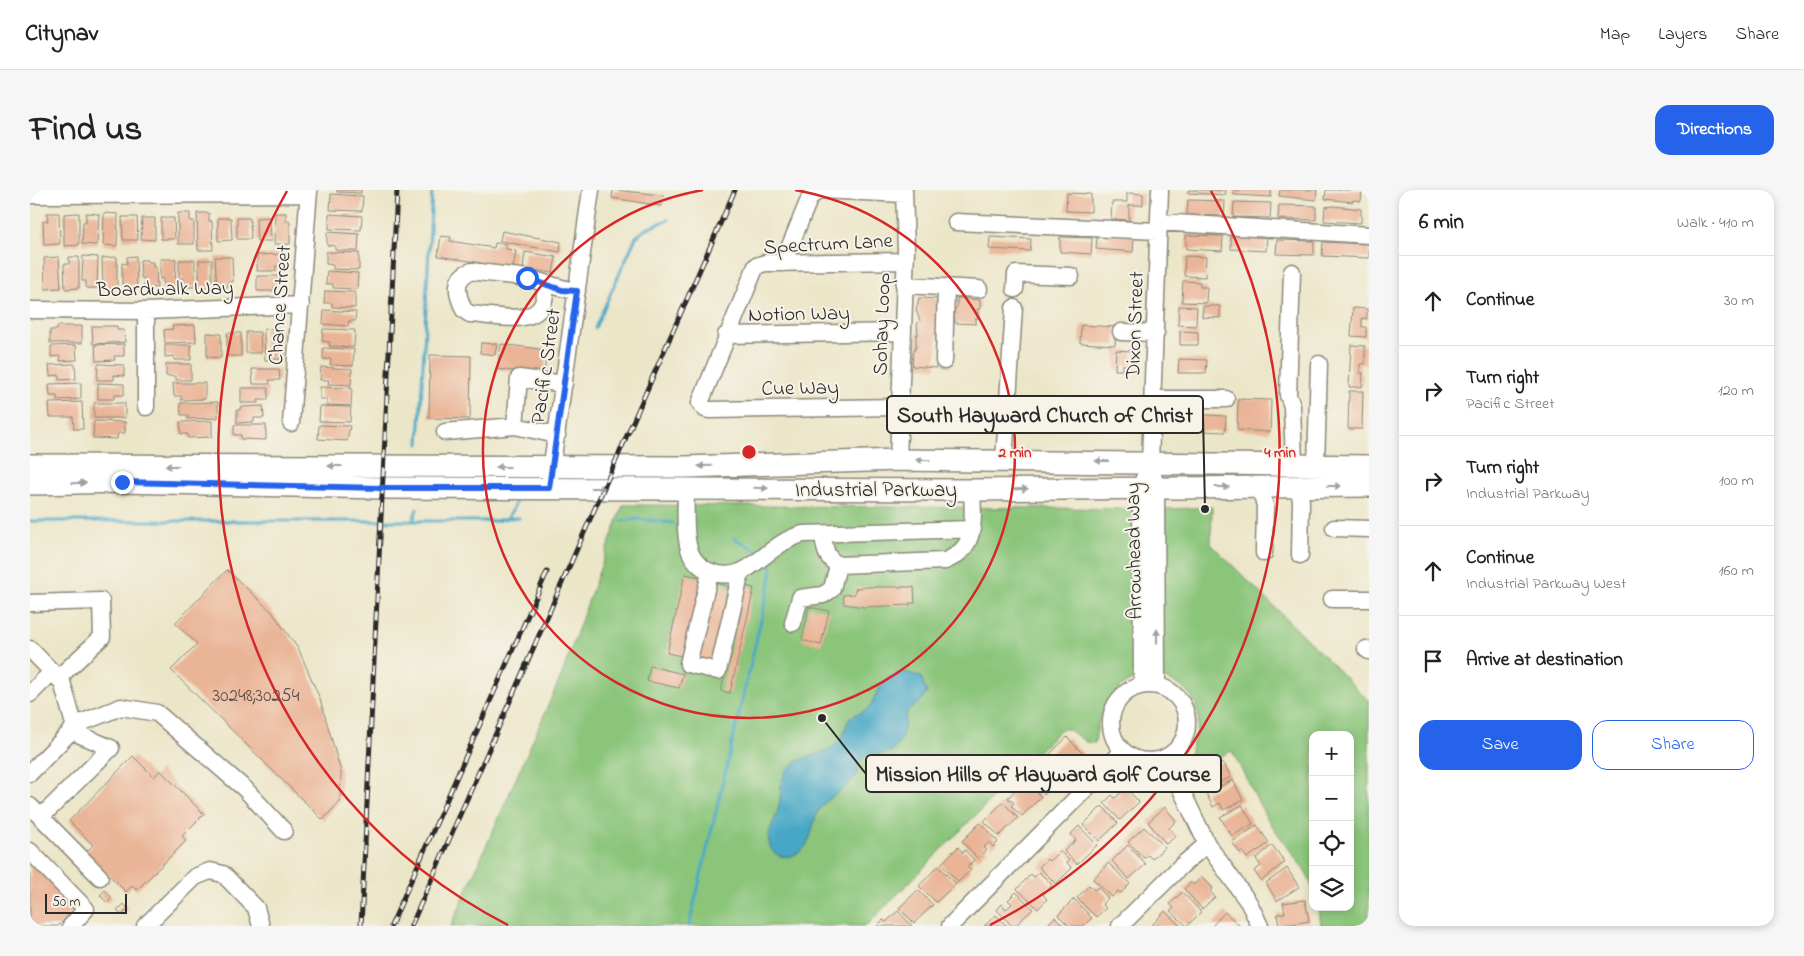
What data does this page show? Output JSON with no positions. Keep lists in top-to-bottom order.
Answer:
{
  "streets": {
    "main road": ["Industrial Parkway"],
    "street": [
      "Spectrum Lane",
      "Boardwalk Way",
      "Chance Street",
      "Notion Way",
      "Sohay Loop",
      "Dixon Street",
      "Pacific Street",
      "Cue Way",
      "Arrowhead Way"
    ]
  },
  "crossings": [
    ["Spectrum Lane", "Notion Way"],
    ["Spectrum Lane", "Sohay Loop"],
    ["Spectrum Lane", "Cue Way"],
    ["Boardwalk Way", "Chance Street"],
    ["Notion Way", "Sohay Loop"],
    ["Sohay Loop", "Cue Way"],
    ["Sohay Loop", "Industrial Parkway"],
    ["Dixon Street", "Industrial Parkway"],
    ["Dixon Street", "Arrowhead Way"],
    ["Pacific Street", "Industrial Parkway"],
    ["Industrial Parkway", "Arrowhead Way"]
  ],
  "places": ["South Hayward Church of Christ", "Mission Hills of Hayward Golf Course"],
  "house_numbers": ["30248;30254"],
  "scale_bar": "50 m",
  "page": {
    "header": "Citynav",
    "nav": ["Map", "Layers", "Share"],
    "title": "Find us",
    "buttons": [
      "Directions",
      ["Save", "Share"]
    ],
    "heading": ["6 min", "Walk · 410 m"],
    "list": [
      ["Continue", "30 m"],
      ["Turn right", "Pacific Street", "120 m"],
      ["Turn right", "Industrial Parkway", "100 m"],
      ["Continue", "Industrial Parkway West", "160 m"],
      "Arrive at destination"
    ],
    "map_buttons": ["+", "−"],
    "scale": "50 m"
  },
  "rings": ["2 min", "4 min"]
}
